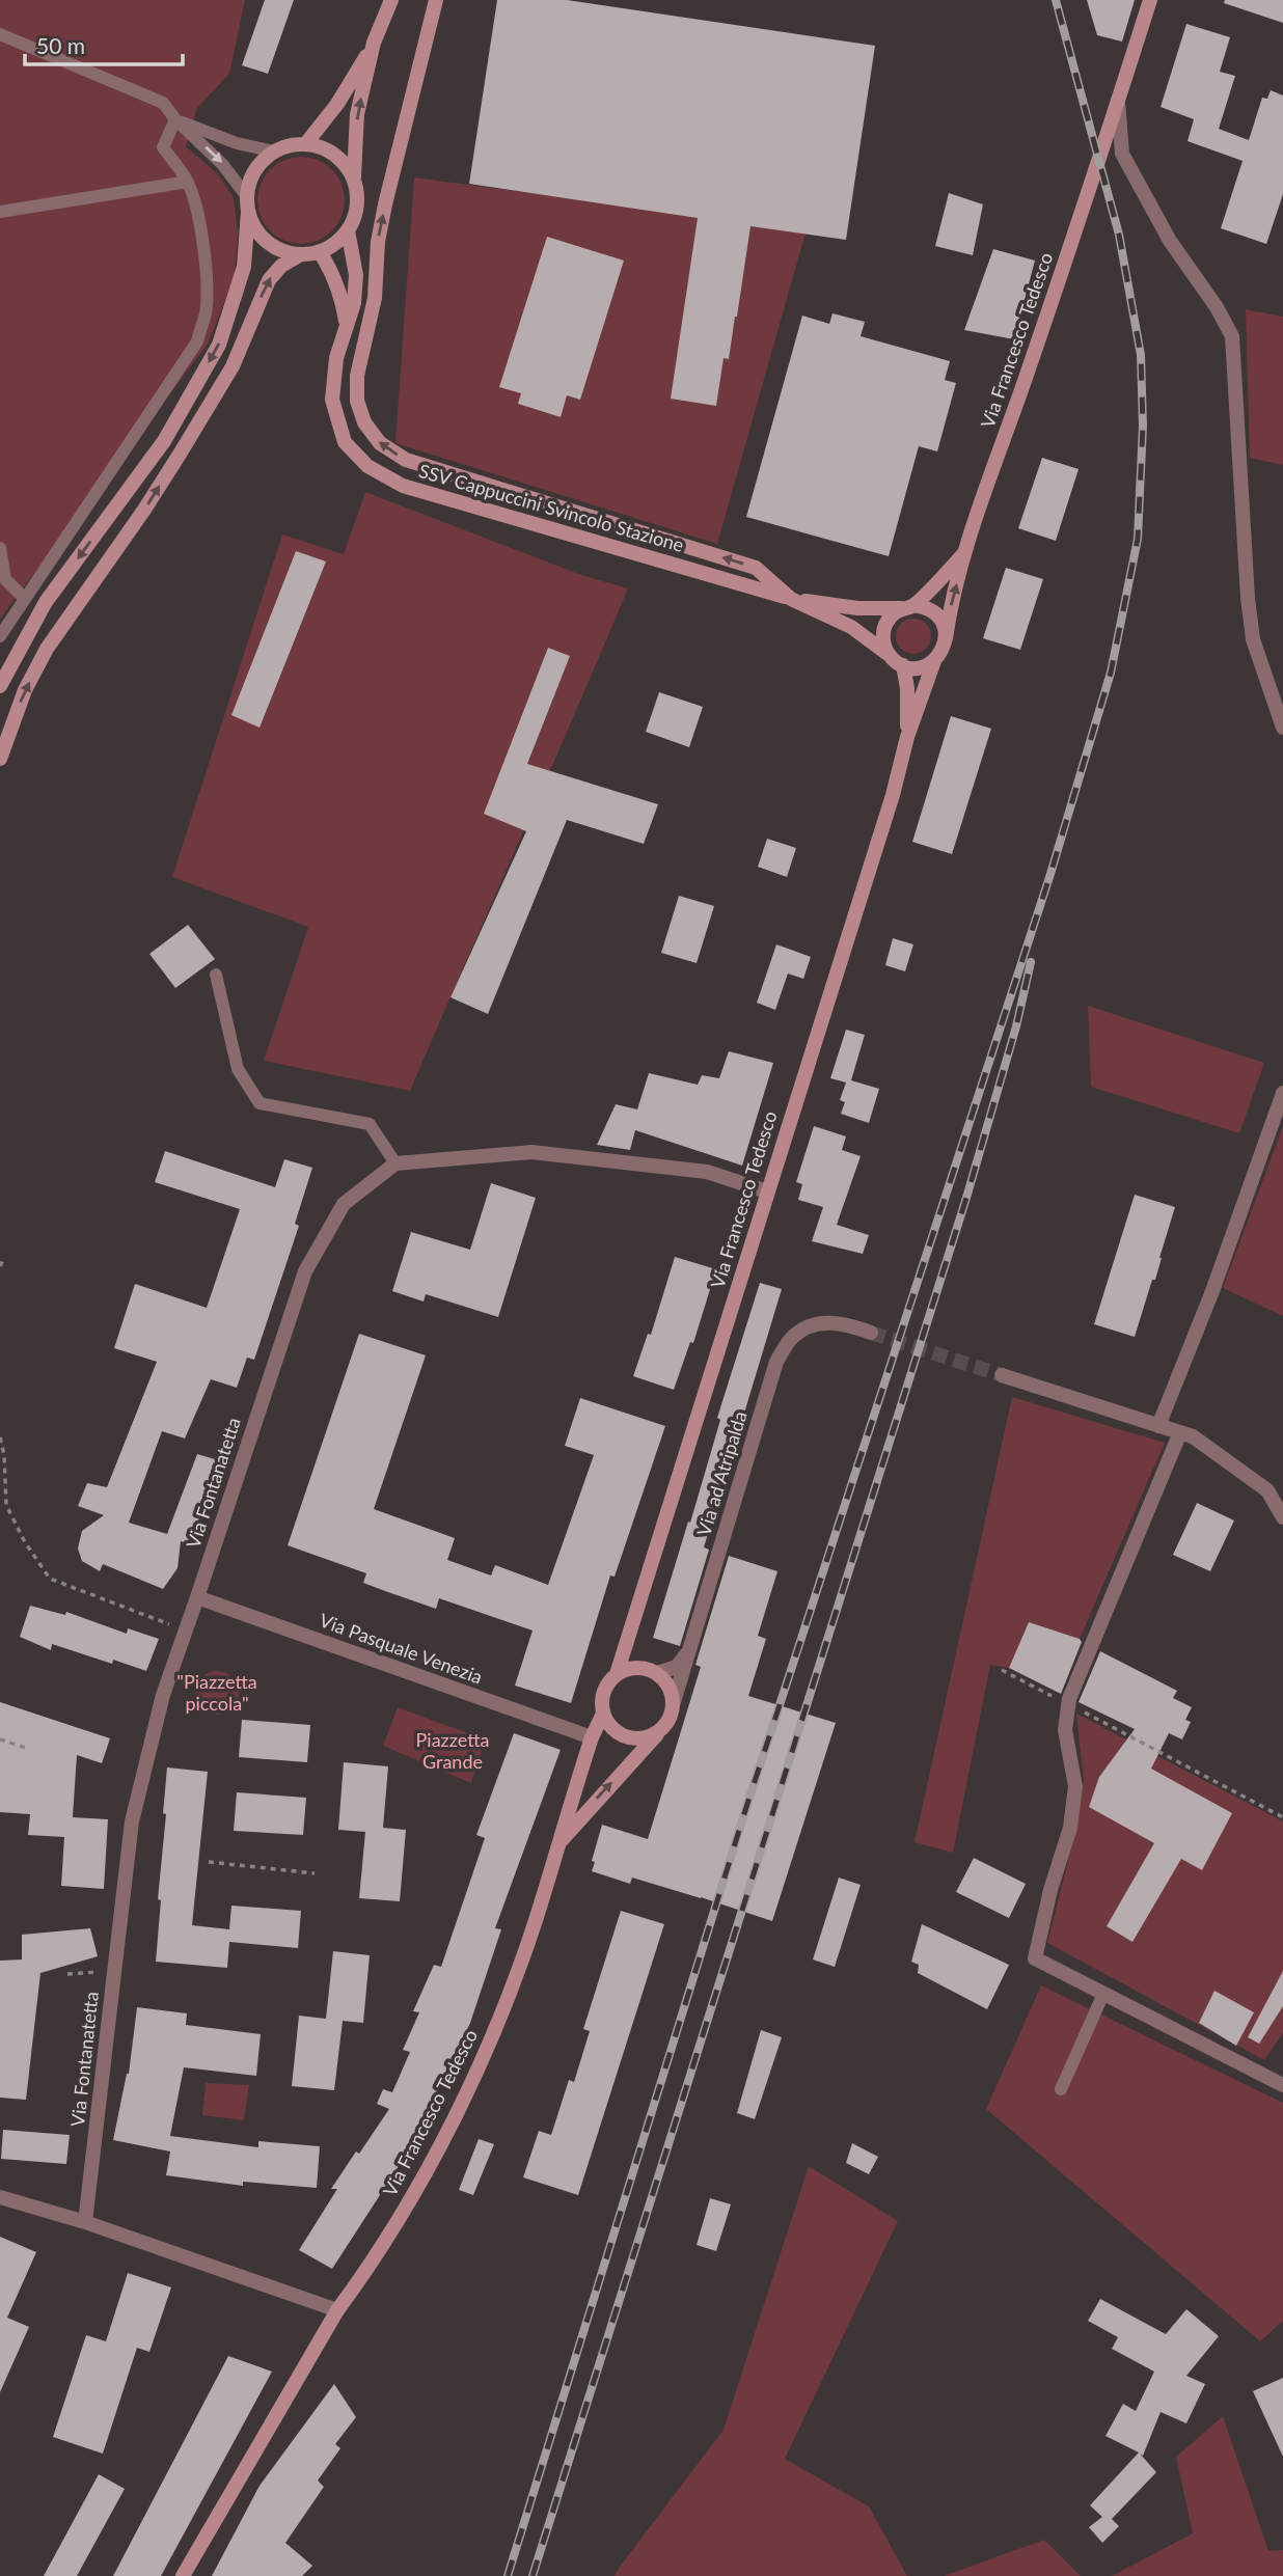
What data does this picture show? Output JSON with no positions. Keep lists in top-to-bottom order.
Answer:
{
  "streets": {
    "street": [
      "Via Francesco Tedesco",
      "SSV Cappuccini Svincolo Stazione",
      "Via ad Atripalda",
      "Via Fontanatetta",
      "Via Pasquale Venezia"
    ]
  },
  "crossings": [
    ["Via Francesco Tedesco", "SSV Cappuccini Svincolo Stazione"],
    ["Via Francesco Tedesco", "Via ad Atripalda"],
    ["Via Francesco Tedesco", "Via Pasquale Venezia"],
    ["Via Fontanatetta", "Via Pasquale Venezia"]
  ],
  "parks": ["\"Piazzetta piccola\"", "Piazzetta Grande"],
  "scale_bar": "50 m"
}
